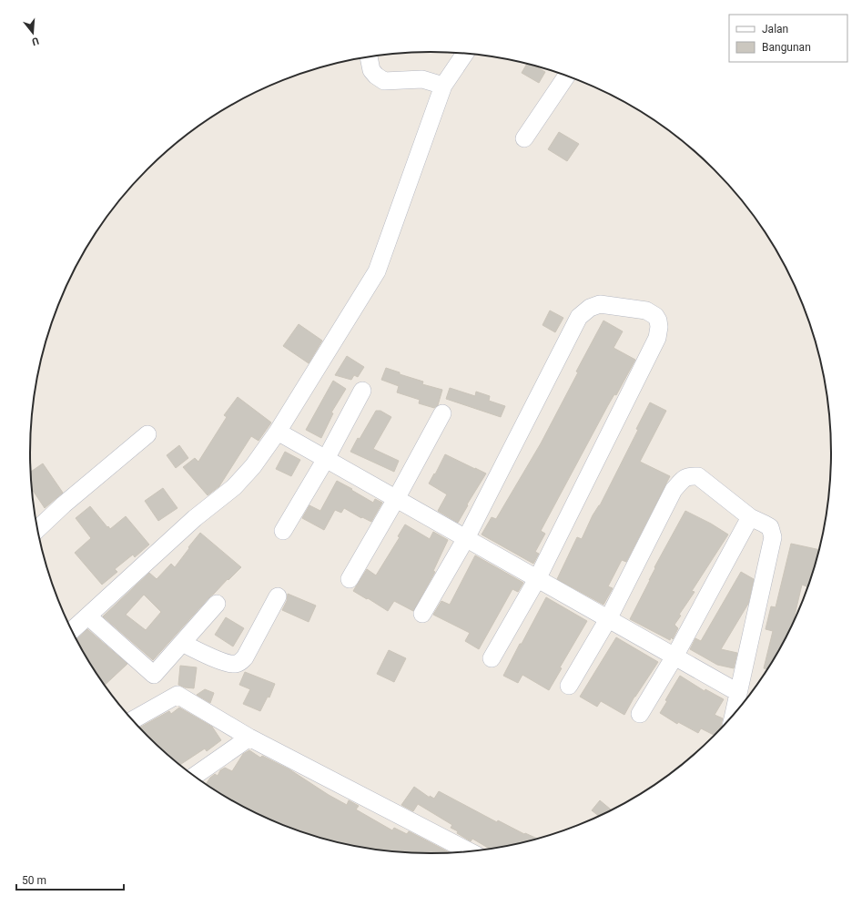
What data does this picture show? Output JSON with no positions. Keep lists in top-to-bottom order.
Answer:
{
  "legend": ["Jalan", "Bangunan"],
  "scale_bar": "50 m",
  "north": "bottom"
}
